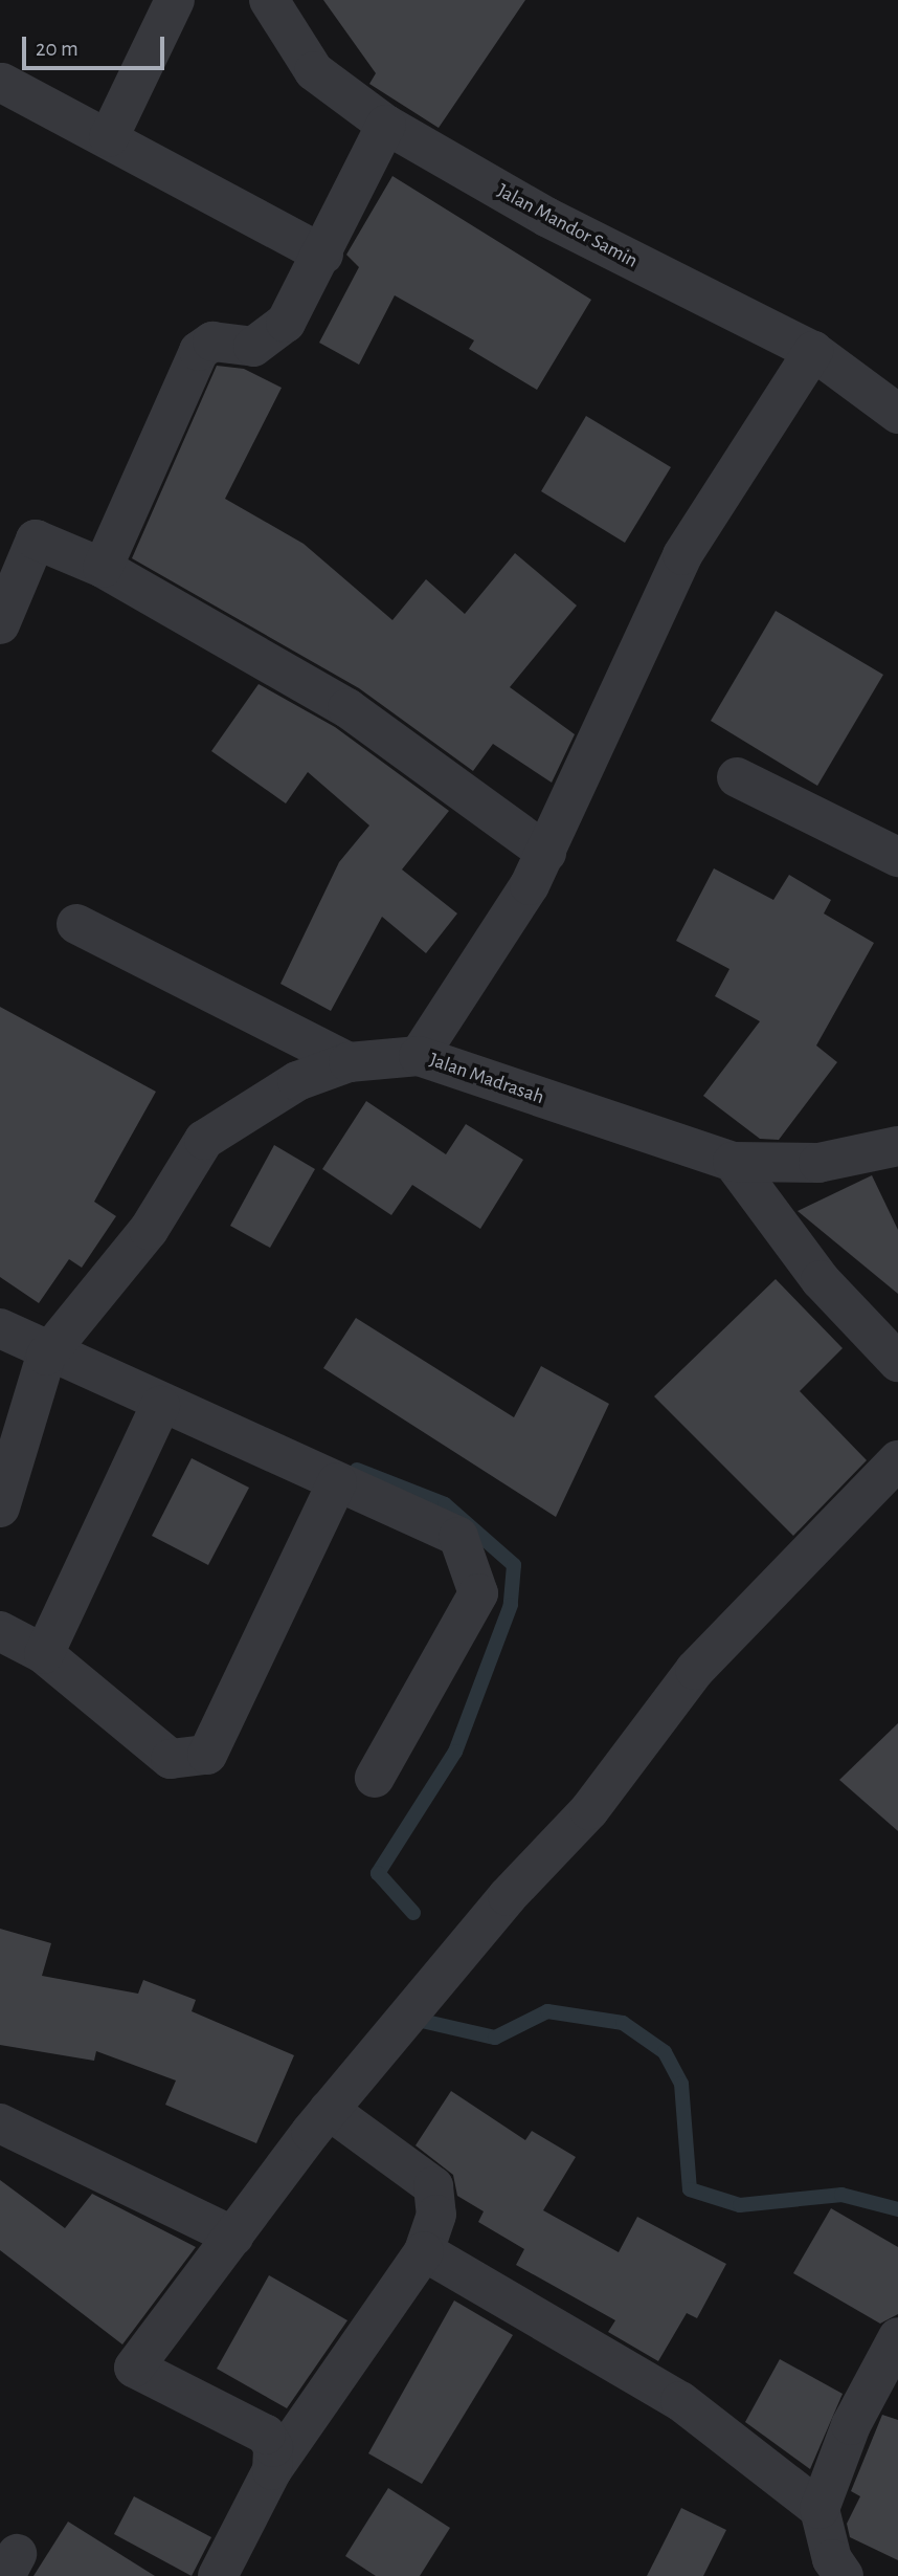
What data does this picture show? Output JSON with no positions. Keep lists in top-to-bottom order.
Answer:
{
  "streets": {
    "street": ["Jalan Mandor Samin", "Jalan Madrasah"]
  },
  "scale_bar": "20 m"
}
